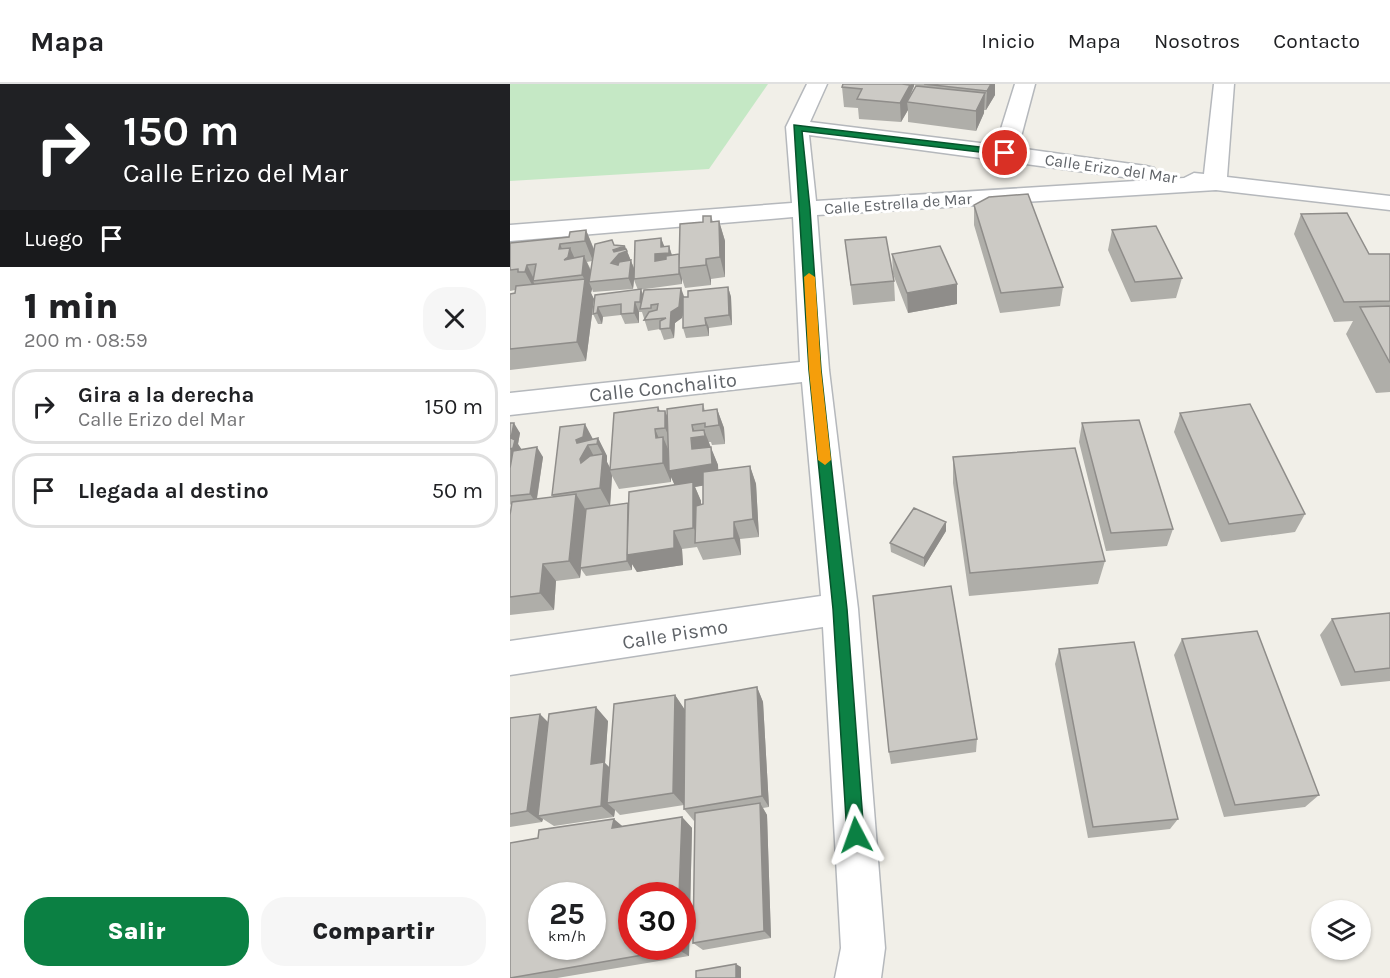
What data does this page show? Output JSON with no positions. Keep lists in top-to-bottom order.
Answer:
{
  "streets": {
    "street": [
      "Calle Erizo del Mar",
      "Calle Estrella de Mar",
      "Calle Conchalito",
      "Calle Pismo"
    ]
  },
  "crossings": [
    ["Calle Erizo del Mar", "Calle Estrella de Mar"]
  ],
  "page": {
    "header": "Mapa",
    "nav": [
      "Inicio",
      "Mapa",
      "Nosotros",
      "Contacto"
    ],
    "turn": ["150 m", "Calle Erizo del Mar"],
    "then": "Luego",
    "heading": ["1 min", "200 m · 08:59"],
    "list": [
      {
        "name": "Gira a la derecha",
        "note": "Calle Erizo del Mar",
        "value": "150 m"
      },
      {
        "name": "Llegada al destino",
        "value": "50 m"
      }
    ],
    "speed": "25 km/h",
    "limit": "30",
    "buttons": ["Salir", "Compartir"]
  }
}
